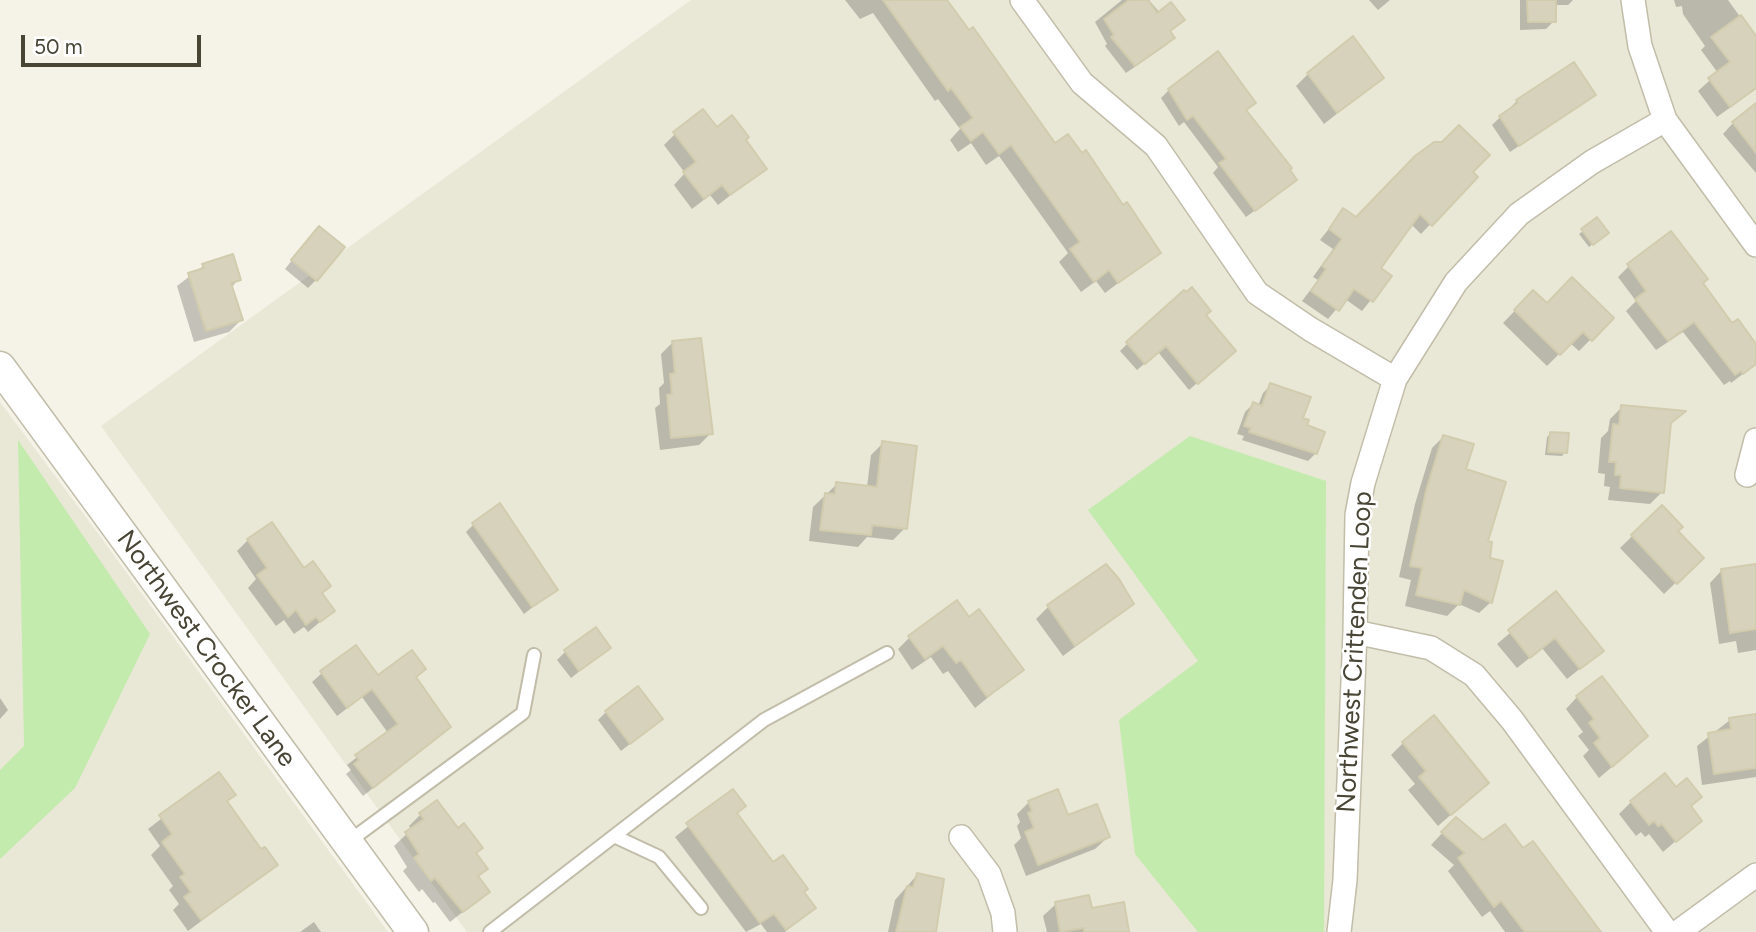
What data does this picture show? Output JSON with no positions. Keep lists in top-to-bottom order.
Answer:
{
  "streets": {
    "street": ["Northwest Crocker Lane", "Northwest Crittenden Loop"]
  },
  "scale_bar": "50 m"
}
